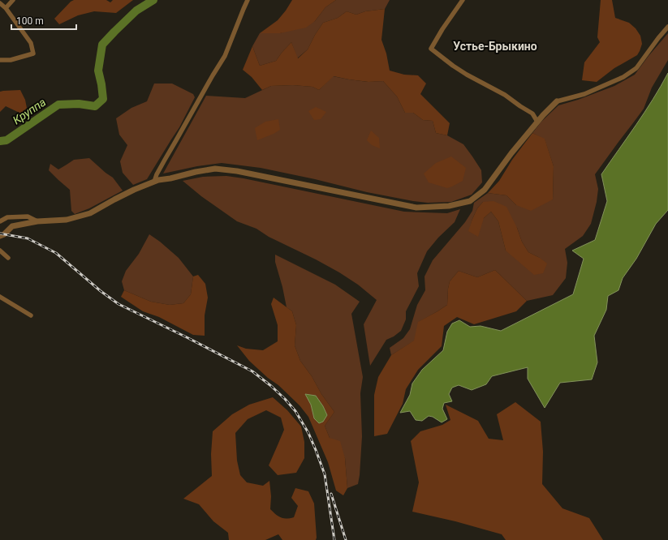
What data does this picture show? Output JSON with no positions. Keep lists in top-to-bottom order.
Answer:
{
  "districts": ["Устье-Брыкино"],
  "water": ["Круппа"],
  "scale_bar": "100 m"
}
